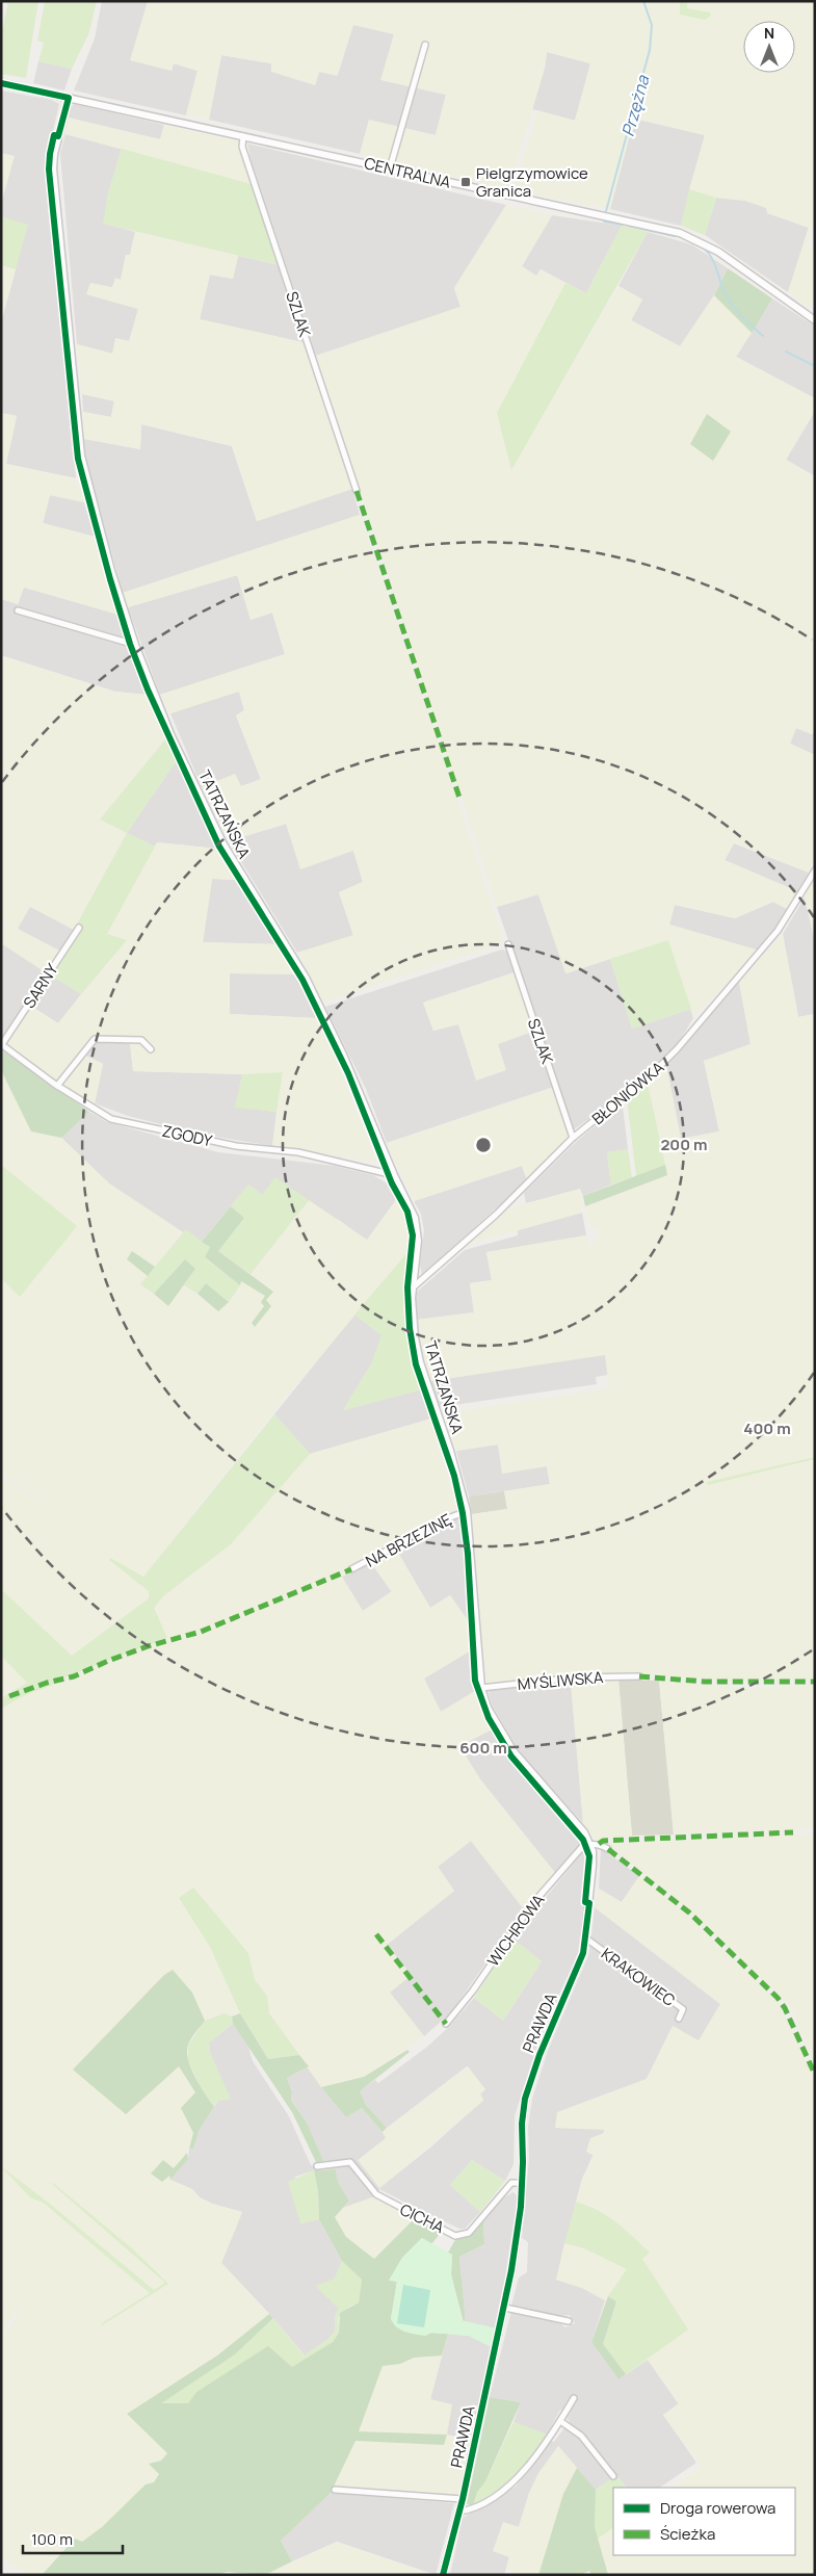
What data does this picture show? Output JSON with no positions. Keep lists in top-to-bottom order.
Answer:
{
  "streets": {
    "street": [
      "CENTRALNA",
      "SZLAK",
      "TATRZAŃSKA",
      "SARNY",
      "BŁONIÓWKA",
      "ZGODY",
      "NA BRZEZINĘ",
      "MYŚLIWSKA",
      "WICHROWA",
      "KRAKOWIEC",
      "PRAWDA",
      "CICHA"
    ]
  },
  "crossings": [
    ["CENTRALNA", "SZLAK"],
    ["CENTRALNA", "TATRZAŃSKA"],
    ["SZLAK", "BŁONIÓWKA"],
    ["TATRZAŃSKA", "BŁONIÓWKA"],
    ["TATRZAŃSKA", "ZGODY"],
    ["TATRZAŃSKA", "NA BRZEZINĘ"],
    ["SARNY", "ZGODY"],
    ["WICHROWA", "PRAWDA"],
    ["KRAKOWIEC", "PRAWDA"],
    ["PRAWDA", "CICHA"]
  ],
  "water": ["Przężna"],
  "places": {
    "transit": ["Pielgrzymowice Granica"]
  },
  "legend": ["Droga rowerowa", "Ścieżka"],
  "scale_bar": "100 m",
  "north": "top",
  "rings": ["200 m", "400 m", "600 m"]
}
